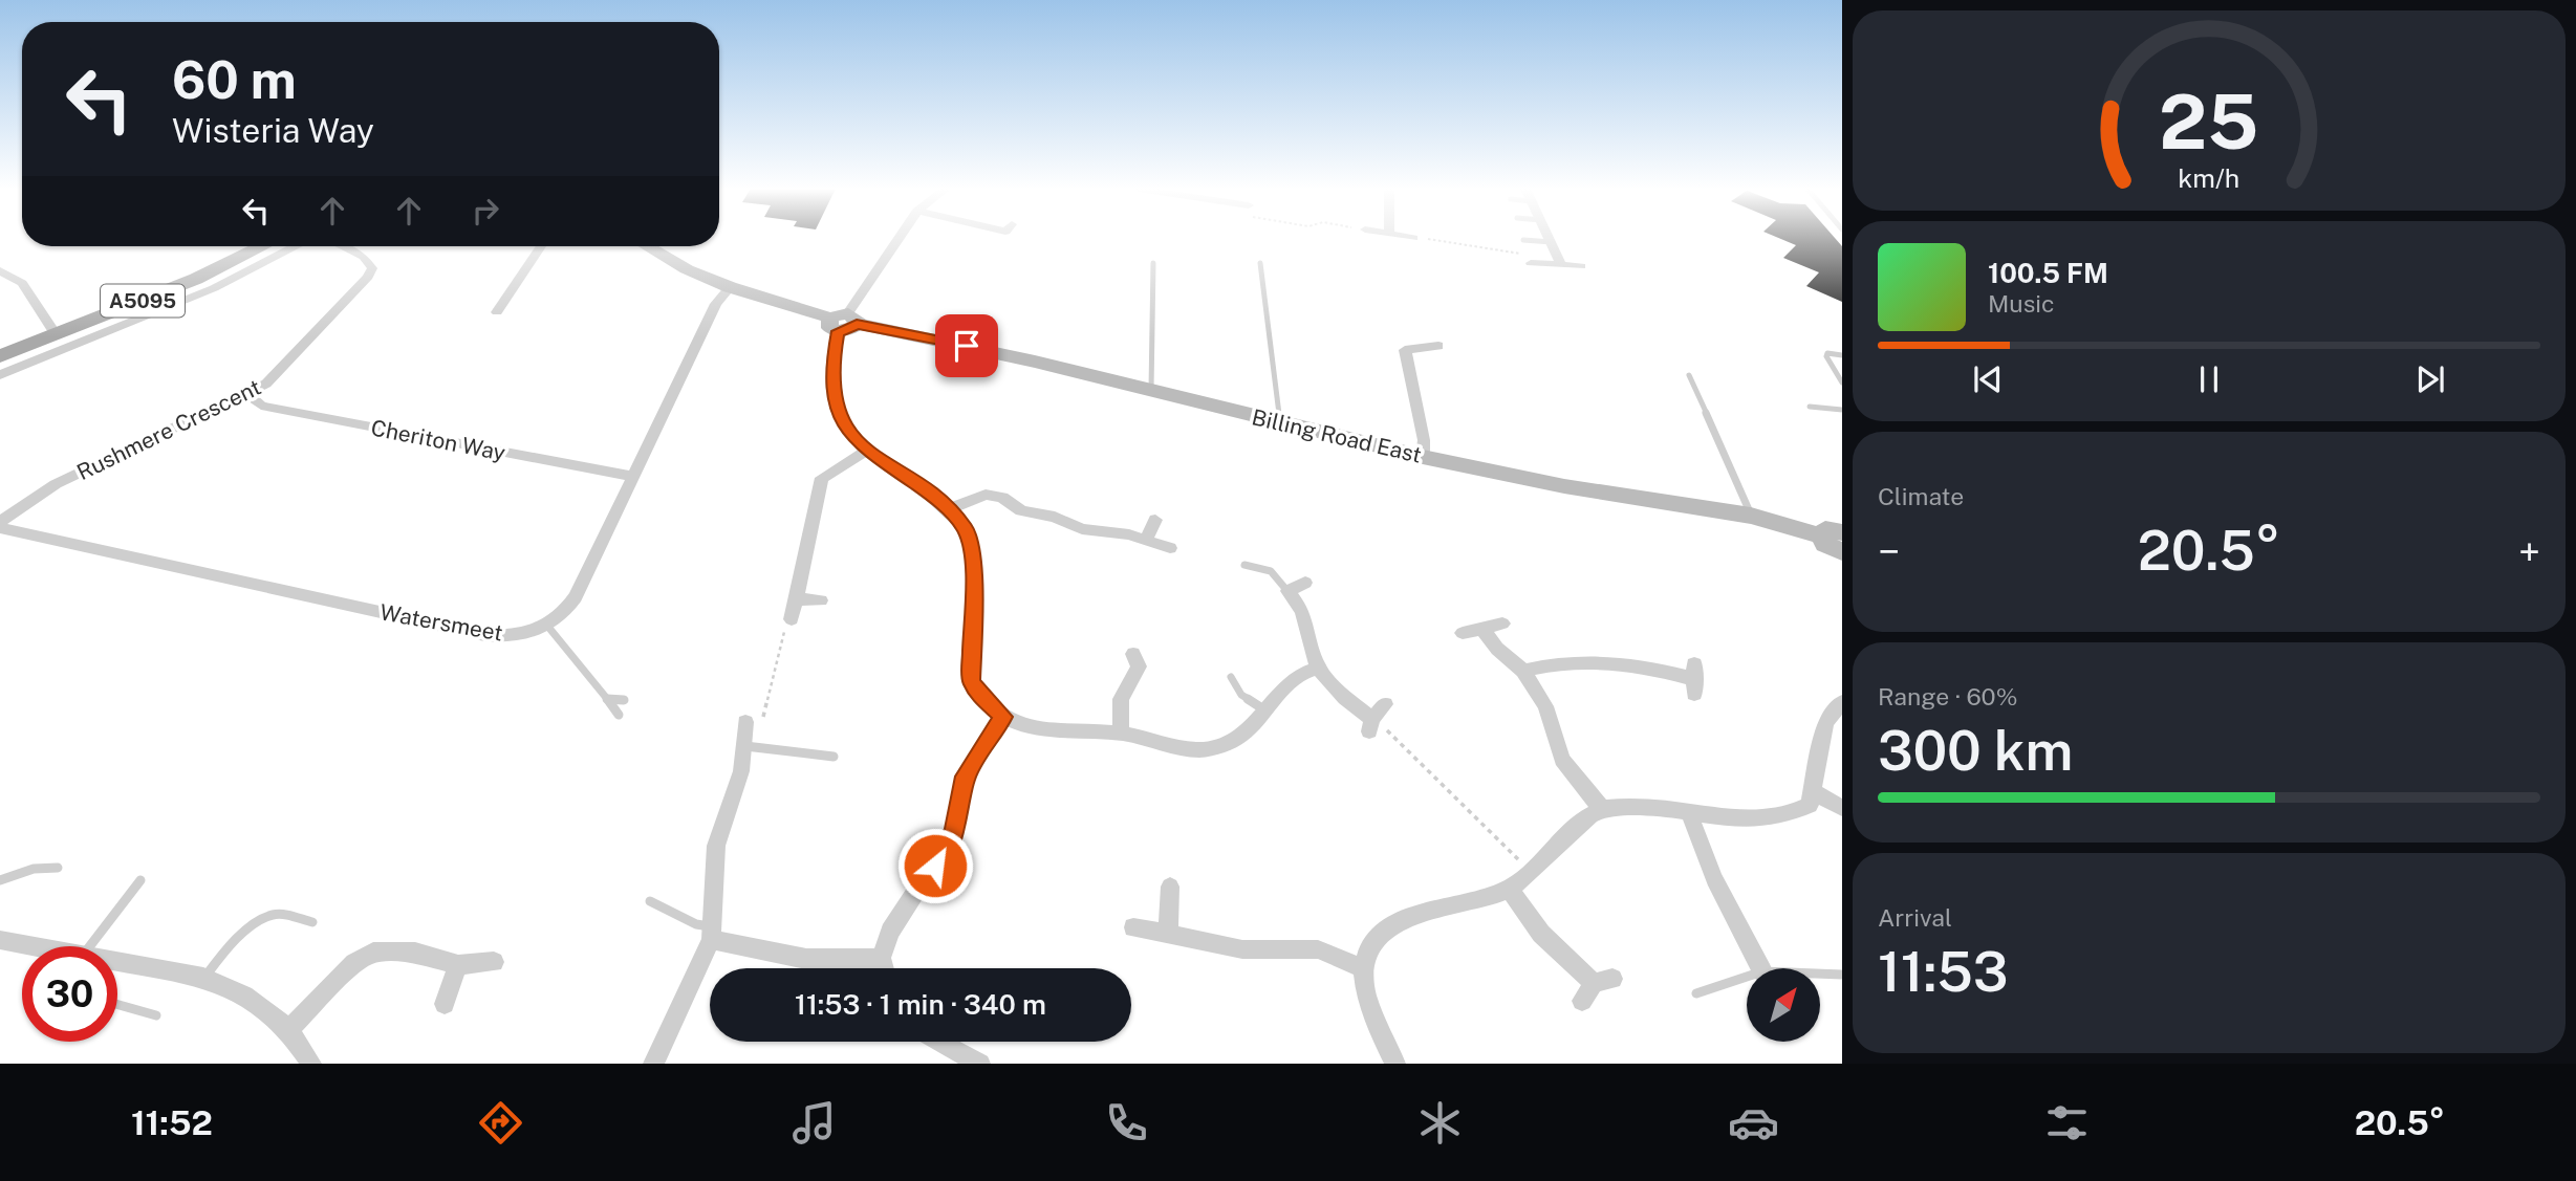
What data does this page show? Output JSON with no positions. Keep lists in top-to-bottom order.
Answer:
{
  "streets": {
    "main road": ["A5095"],
    "street": [
      "Rushmere Crescent",
      "Billing Road East",
      "Cheriton Way",
      "Watersmeet"
    ]
  },
  "crossings": [
    ["Rushmere Crescent", "Cheriton Way"],
    ["Billing Road East", "Watersmeet"],
    ["Cheriton Way", "Watersmeet"]
  ],
  "north": "top right",
  "page": {
    "turn": ["60 m", "Wisteria Way"],
    "song": ["100.5 FM", "Music"],
    "tile": [
      "Climate",
      ["Range · 60%", "300 km"],
      ["Arrival", "11:53"]
    ],
    "heat": ["−", "20.5°", "+"],
    "limit": "30",
    "trip": "11:53 · 1 min · 340 m",
    "tabs": ["11:52", "20.5°"],
    "gauge": ["25", "km/h"]
  }
}
